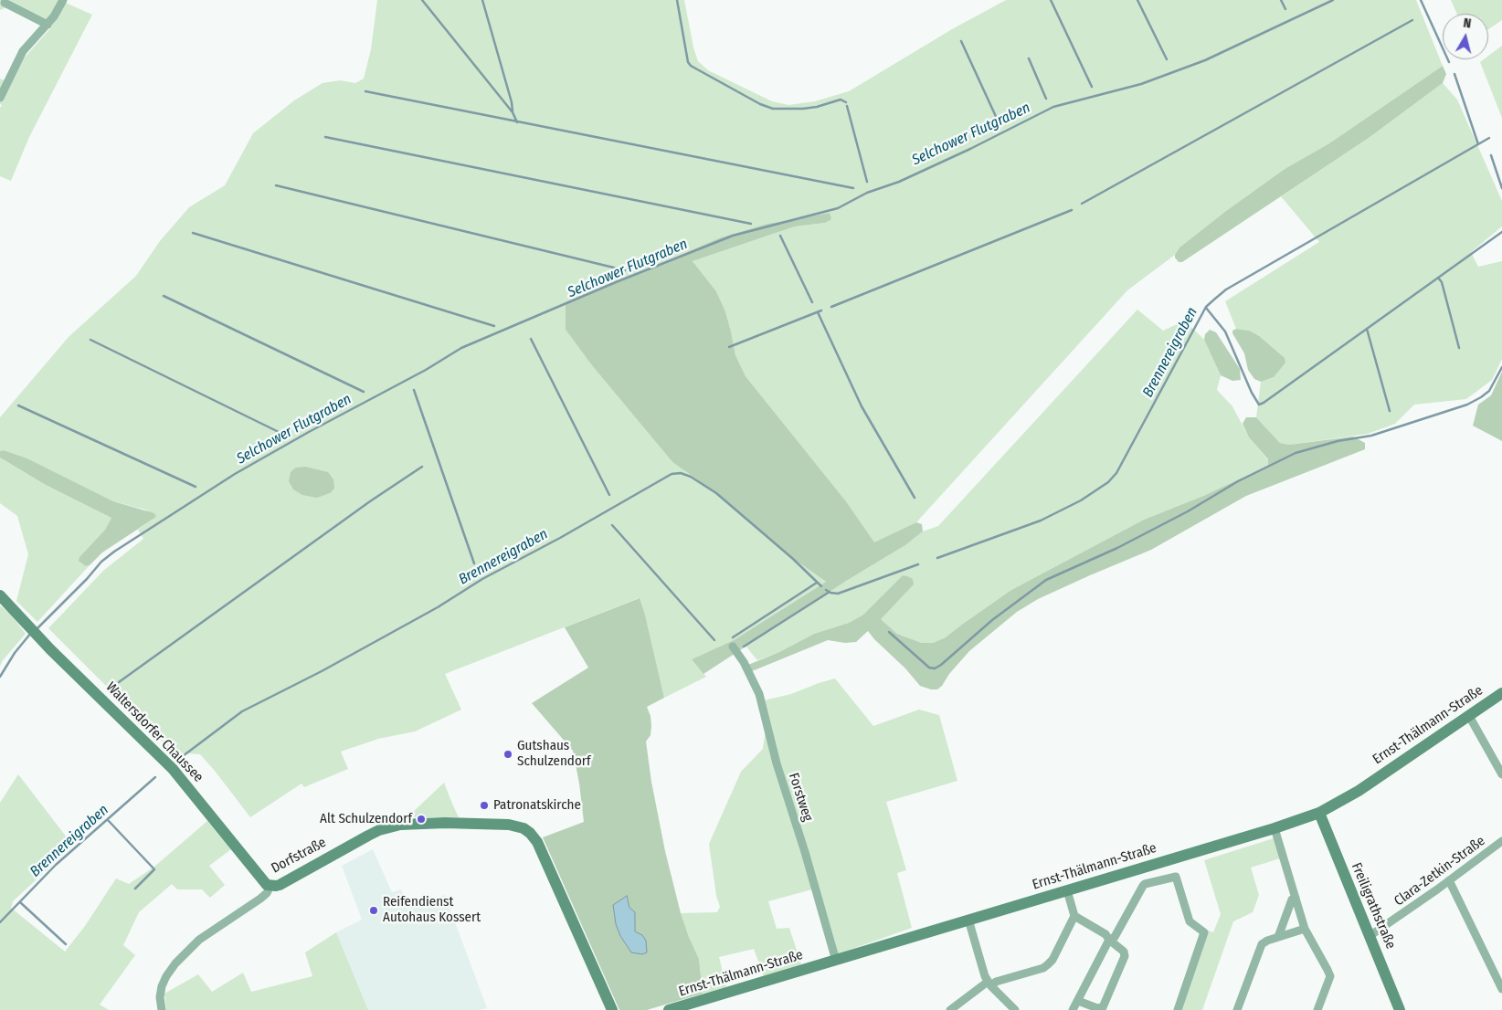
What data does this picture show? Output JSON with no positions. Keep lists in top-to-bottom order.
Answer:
{
  "streets": {
    "street": [
      "Ernst-Thälmann-Straße",
      "Waltersdorfer Chaussee",
      "Forstweg",
      "Dorfstraße",
      "Clara-Zetkin-Straße",
      "Freiligrathstraße"
    ]
  },
  "crossings": [
    ["Ernst-Thälmann-Straße", "Forstweg"],
    ["Ernst-Thälmann-Straße", "Freiligrathstraße"],
    ["Waltersdorfer Chaussee", "Dorfstraße"],
    ["Clara-Zetkin-Straße", "Freiligrathstraße"]
  ],
  "water": ["Selchower Flutgraben", "Brennereigraben"],
  "places": [
    "Gutshaus Schulzendorf",
    "Patronatskirche",
    "Alt Schulzendorf",
    "Reifendienst Autohaus Kossert"
  ],
  "north": "top"
}
